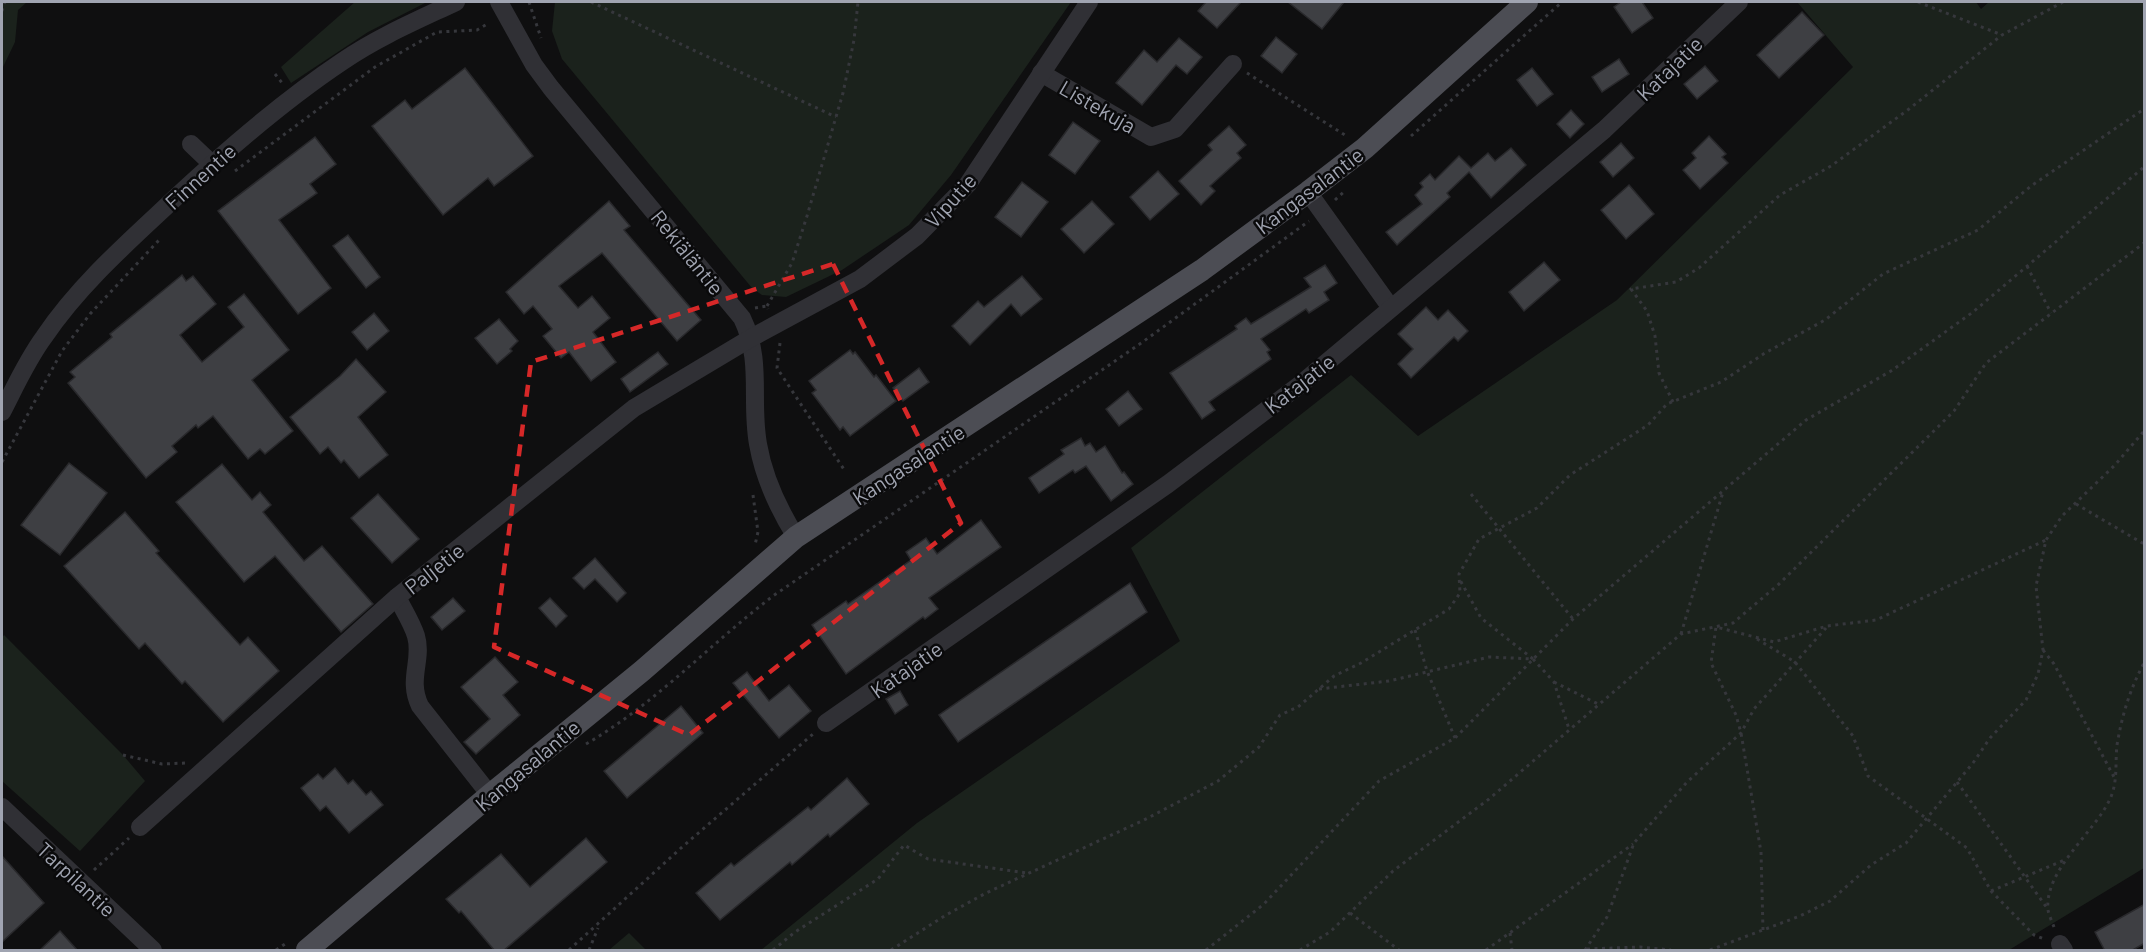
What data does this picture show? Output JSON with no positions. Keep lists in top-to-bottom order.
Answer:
{
  "streets": {
    "main road": ["Kangasalantie"],
    "street": [
      "Katajatie",
      "Listekuja",
      "Finnentie",
      "Viputie",
      "Rekiäläntie",
      "Paljetie",
      "Tarpilantie"
    ]
  },
  "crossings": [
    ["Listekuja", "Viputie"],
    ["Kangasalantie", "Rekiäläntie"],
    ["Viputie", "Rekiäläntie"],
    ["Viputie", "Paljetie"],
    ["Rekiäläntie", "Paljetie"]
  ]
}
